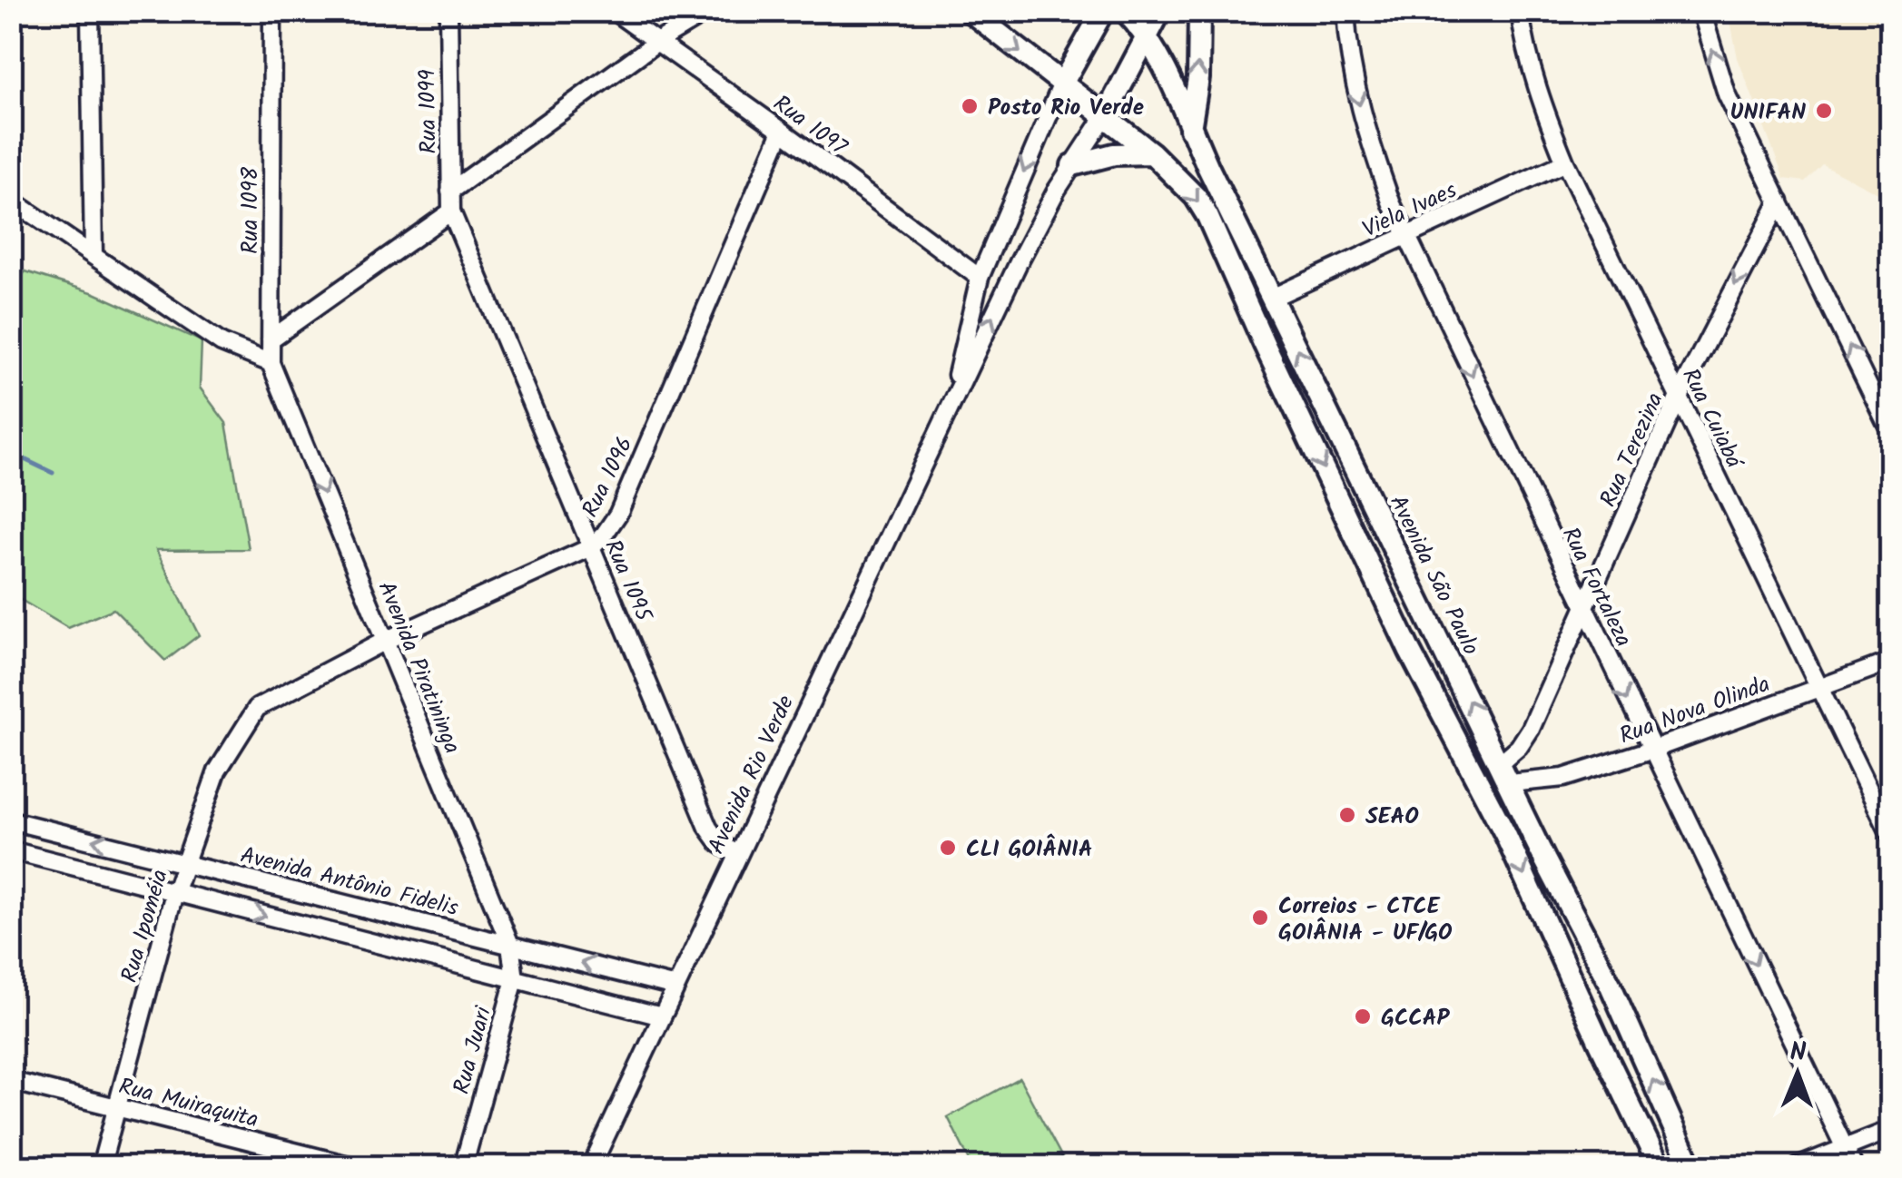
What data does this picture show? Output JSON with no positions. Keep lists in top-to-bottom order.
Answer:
{
  "streets": {
    "main road": ["Avenida São Paulo"],
    "street": [
      "Rua 1099",
      "Rua 1097",
      "Viela Ivaes",
      "Rua 1098",
      "Rua Cuiabá",
      "Rua Terezina",
      "Rua 1096",
      "Rua 1095",
      "Rua Fortaleza",
      "Avenida Piratininga",
      "Rua Nova Olinda",
      "Avenida Rio Verde",
      "Avenida Antônio Fidelis",
      "Rua Ipoméia",
      "Rua Juari",
      "Rua Muiraquita"
    ]
  },
  "crossings": [
    ["Rua 1099", "Rua 1095"],
    ["Rua 1097", "Rua 1096"],
    ["Rua 1097", "Avenida Rio Verde"],
    ["Viela Ivaes", "Rua Cuiabá"],
    ["Viela Ivaes", "Avenida São Paulo"],
    ["Viela Ivaes", "Rua Fortaleza"],
    ["Rua 1098", "Avenida Piratininga"],
    ["Rua Cuiabá", "Rua Terezina"],
    ["Rua Cuiabá", "Rua Nova Olinda"],
    ["Rua Terezina", "Avenida São Paulo"],
    ["Rua Terezina", "Rua Fortaleza"],
    ["Rua 1096", "Rua 1095"],
    ["Rua 1096", "Avenida Piratininga"],
    ["Rua 1096", "Rua Ipoméia"],
    ["Avenida São Paulo", "Rua Nova Olinda"],
    ["Rua 1095", "Avenida Rio Verde"],
    ["Rua Fortaleza", "Rua Nova Olinda"],
    ["Avenida Piratininga", "Avenida Antônio Fidelis"],
    ["Avenida Piratininga", "Rua Juari"],
    ["Avenida Rio Verde", "Avenida Antônio Fidelis"],
    ["Avenida Antônio Fidelis", "Rua Ipoméia"],
    ["Avenida Antônio Fidelis", "Rua Juari"],
    ["Rua Ipoméia", "Rua Muiraquita"]
  ],
  "one_way": ["Rua Fortaleza", "Avenida Piratininga"],
  "places": [
    "Posto Rio Verde",
    "UNIFAN",
    "SEAO",
    "CLI GOIÂNIA",
    "Correios - CTCE GOIÂNIA - UF/GO",
    "GCCAP"
  ],
  "north": "top"
}
